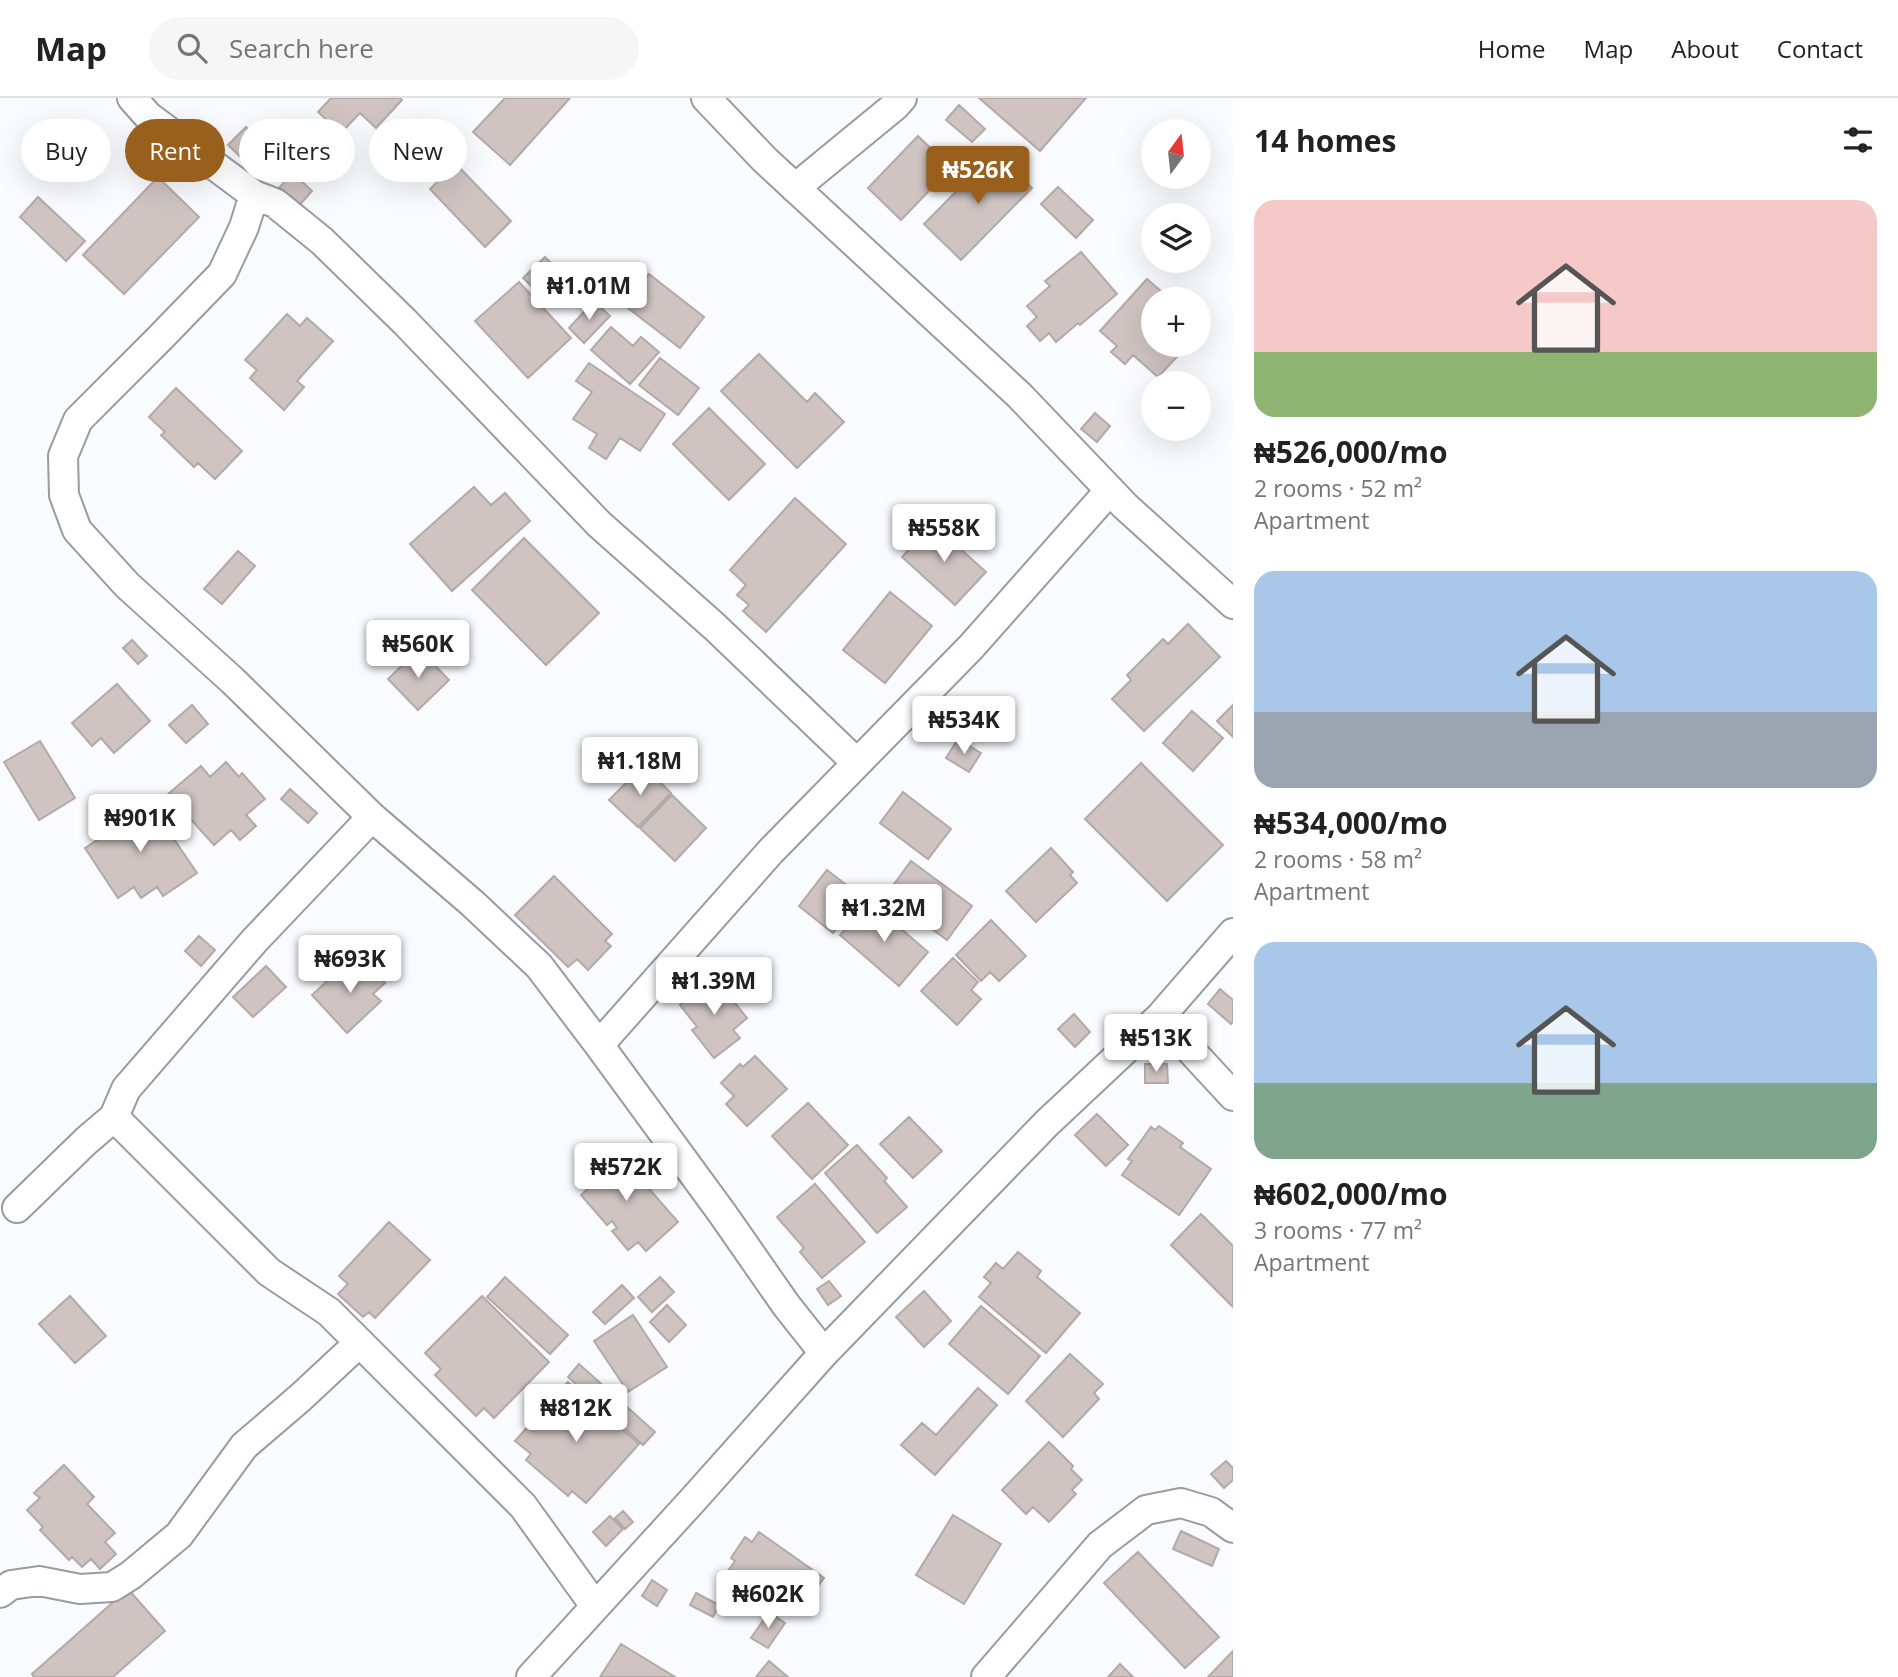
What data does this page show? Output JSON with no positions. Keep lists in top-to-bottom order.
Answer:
{
  "north": "top",
  "page": {
    "header": "Map",
    "search": "Search here",
    "nav": [
      "Home",
      "Map",
      "About",
      "Contact"
    ],
    "heading": "14 homes",
    "map_buttons": ["+", "−"],
    "chip": [
      "Buy",
      "Rent",
      "Filters",
      "New"
    ],
    "price": [
      "₦526K",
      "₦1.01M",
      "₦558K",
      "₦560K",
      "₦534K",
      "₦1.18M",
      "₦901K",
      "₦1.32M",
      "₦693K",
      "₦1.39M",
      "₦513K",
      "₦572K",
      "₦812K",
      "₦602K"
    ],
    "list": [
      {
        "name": "₦526,000/mo",
        "note": "2 rooms · 52 m² · Apartment"
      },
      {
        "name": "₦534,000/mo",
        "note": "2 rooms · 58 m² · Apartment"
      },
      {
        "name": "₦602,000/mo",
        "note": "3 rooms · 77 m² · Apartment"
      }
    ]
  }
}
